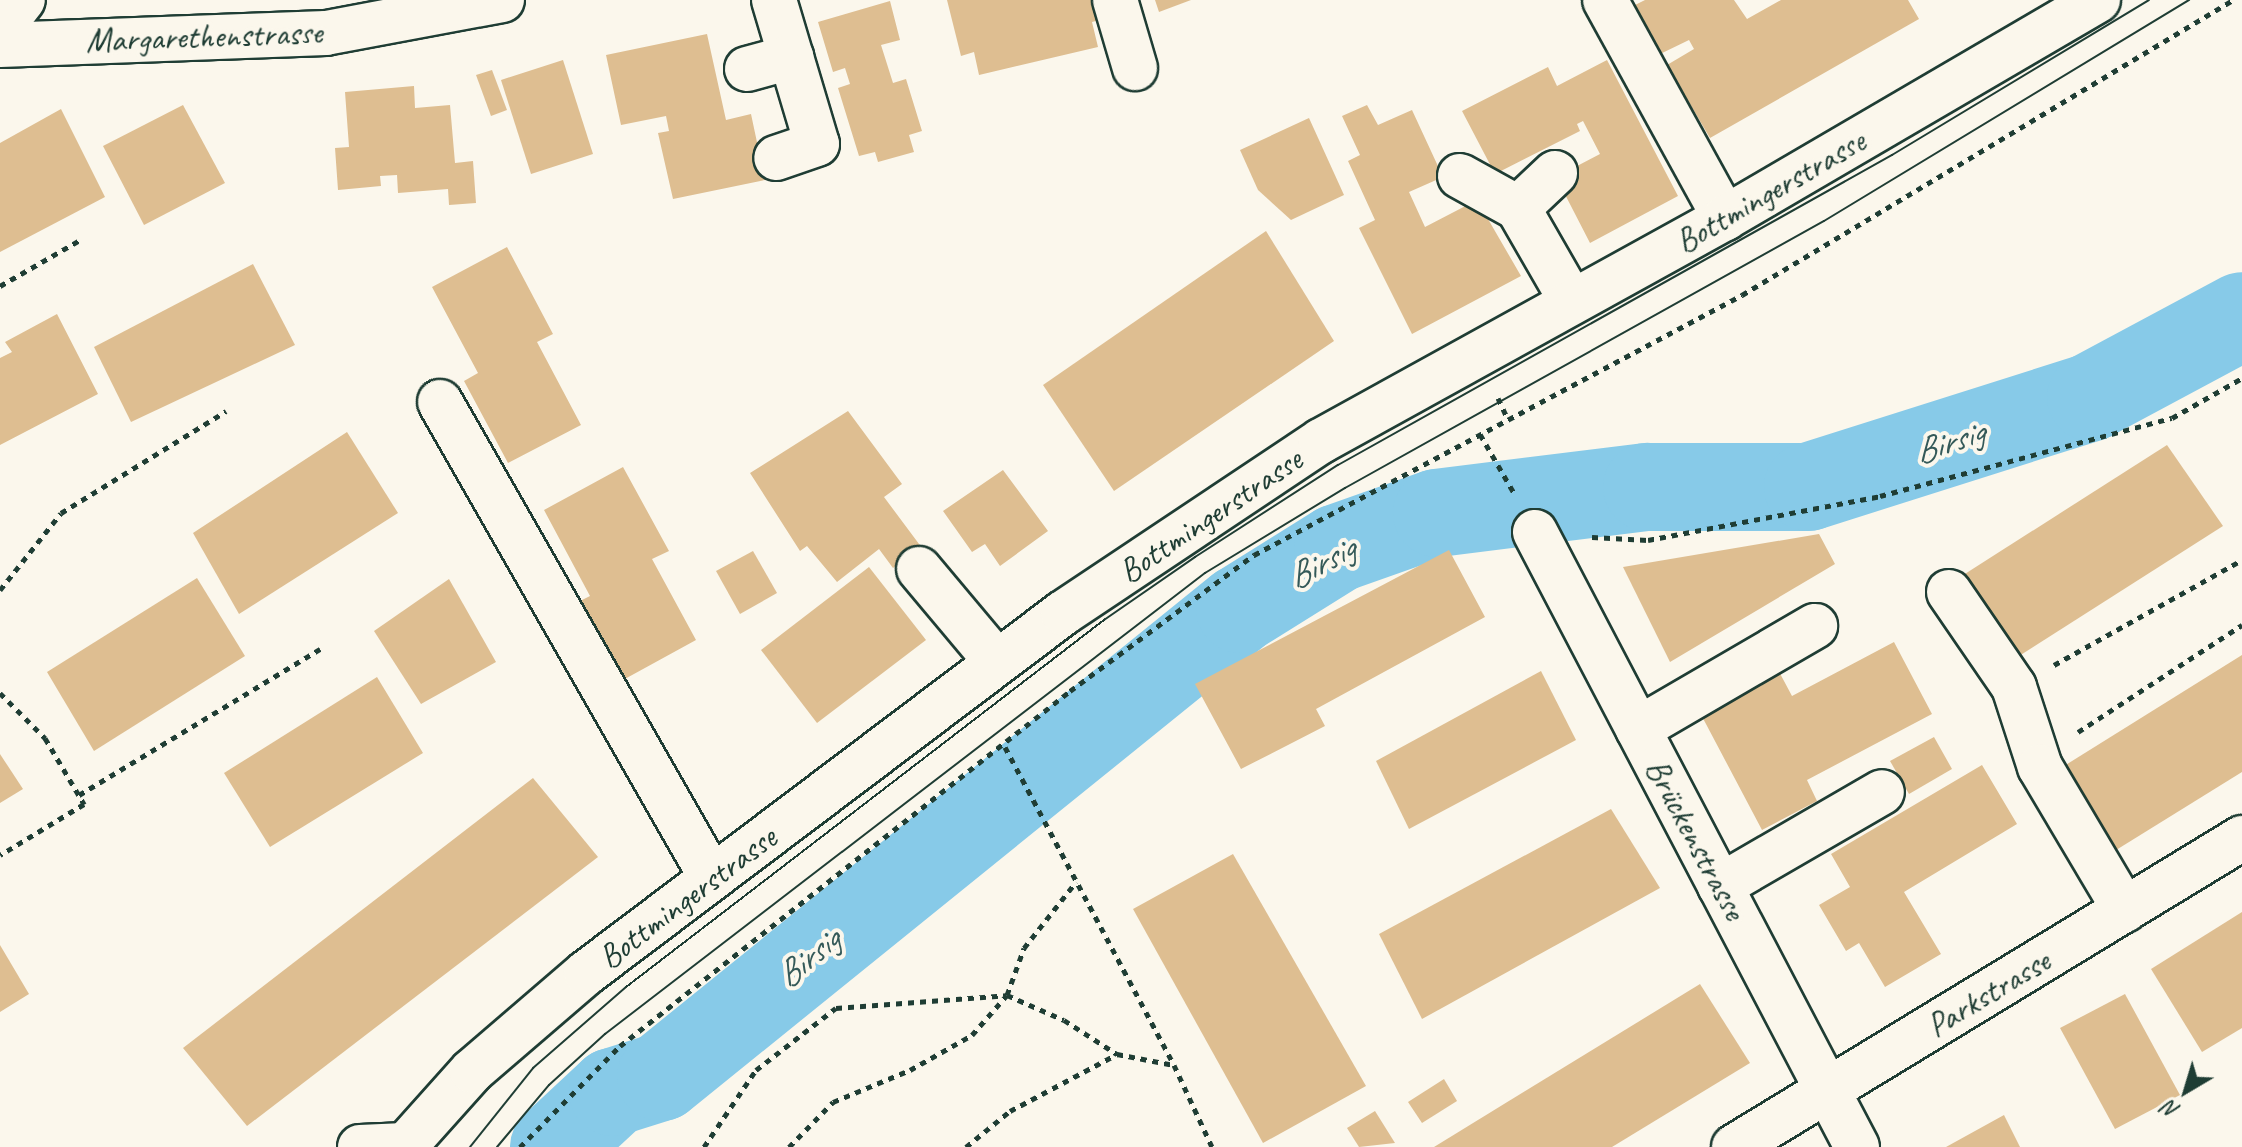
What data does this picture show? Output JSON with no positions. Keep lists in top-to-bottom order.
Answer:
{
  "streets": {
    "street": [
      "Margarethenstrasse",
      "Bottmingerstrasse",
      "Brückenstrasse",
      "Parkstrasse"
    ]
  },
  "crossings": [
    ["Brückenstrasse", "Parkstrasse"]
  ],
  "water": ["Birsig"],
  "north": "bottom left"
}
